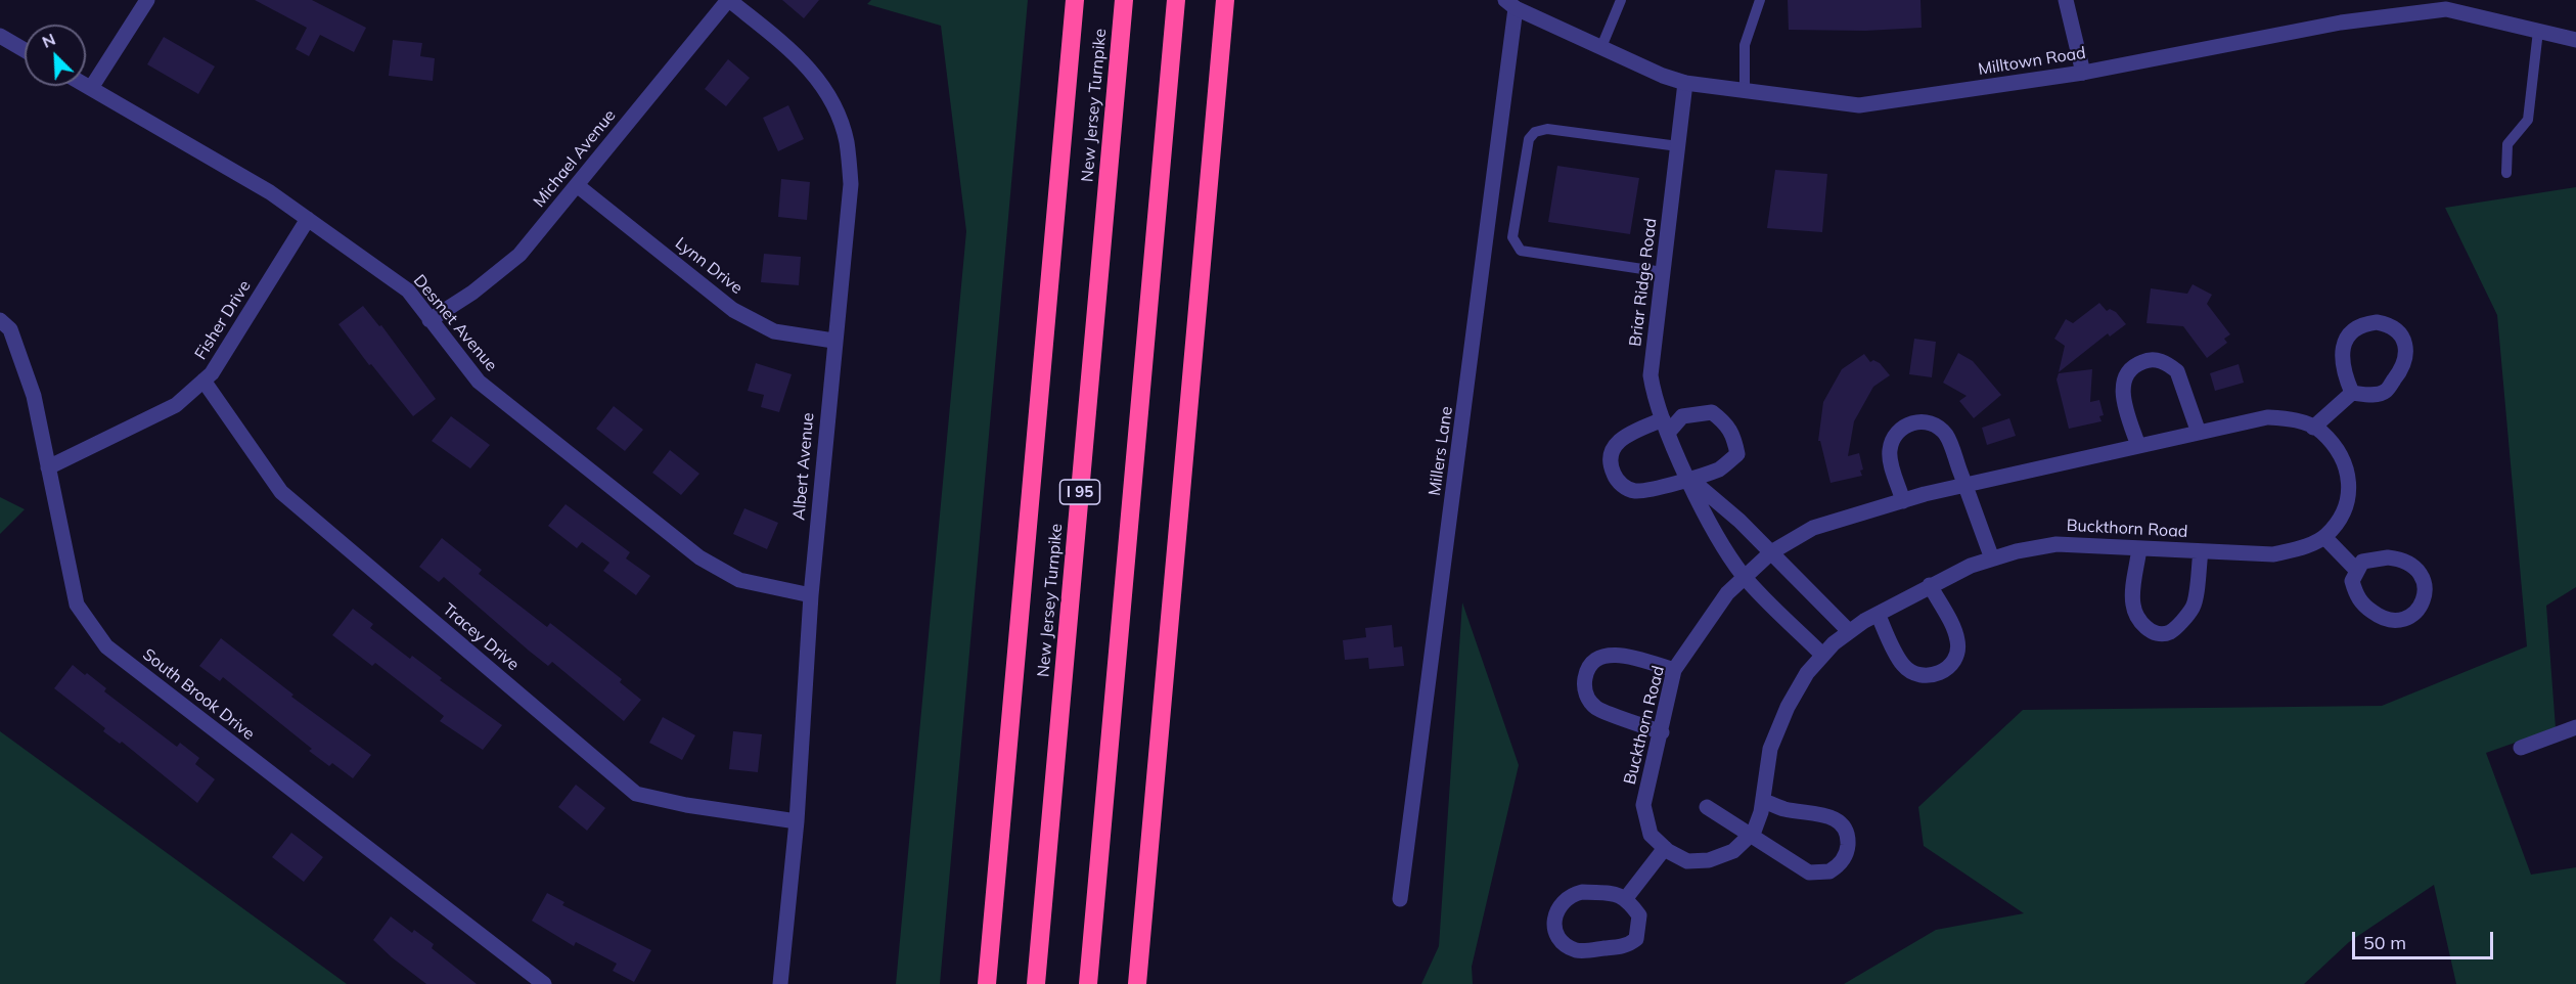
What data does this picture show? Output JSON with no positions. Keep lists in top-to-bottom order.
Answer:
{
  "streets": {
    "highway": ["New Jersey Turnpike", "I 95"],
    "street": [
      "Milltown Road",
      "Michael Avenue",
      "Lynn Drive",
      "Briar Ridge Road",
      "Fisher Drive",
      "Desmet Avenue",
      "Millers Lane",
      "Albert Avenue",
      "Buckthorn Road",
      "Tracey Drive",
      "South Brook Drive"
    ]
  },
  "crossings": [
    ["Milltown Road", "Briar Ridge Road"],
    ["Milltown Road", "Millers Lane"],
    ["Michael Avenue", "Lynn Drive"],
    ["Michael Avenue", "Desmet Avenue"],
    ["Michael Avenue", "Albert Avenue"],
    ["Lynn Drive", "Albert Avenue"],
    ["Briar Ridge Road", "Buckthorn Road"],
    ["Fisher Drive", "Desmet Avenue"],
    ["Fisher Drive", "Tracey Drive"],
    ["Fisher Drive", "South Brook Drive"],
    ["Desmet Avenue", "Albert Avenue"],
    ["Albert Avenue", "Tracey Drive"]
  ],
  "scale_bar": "50 m",
  "north": "top left"
}
